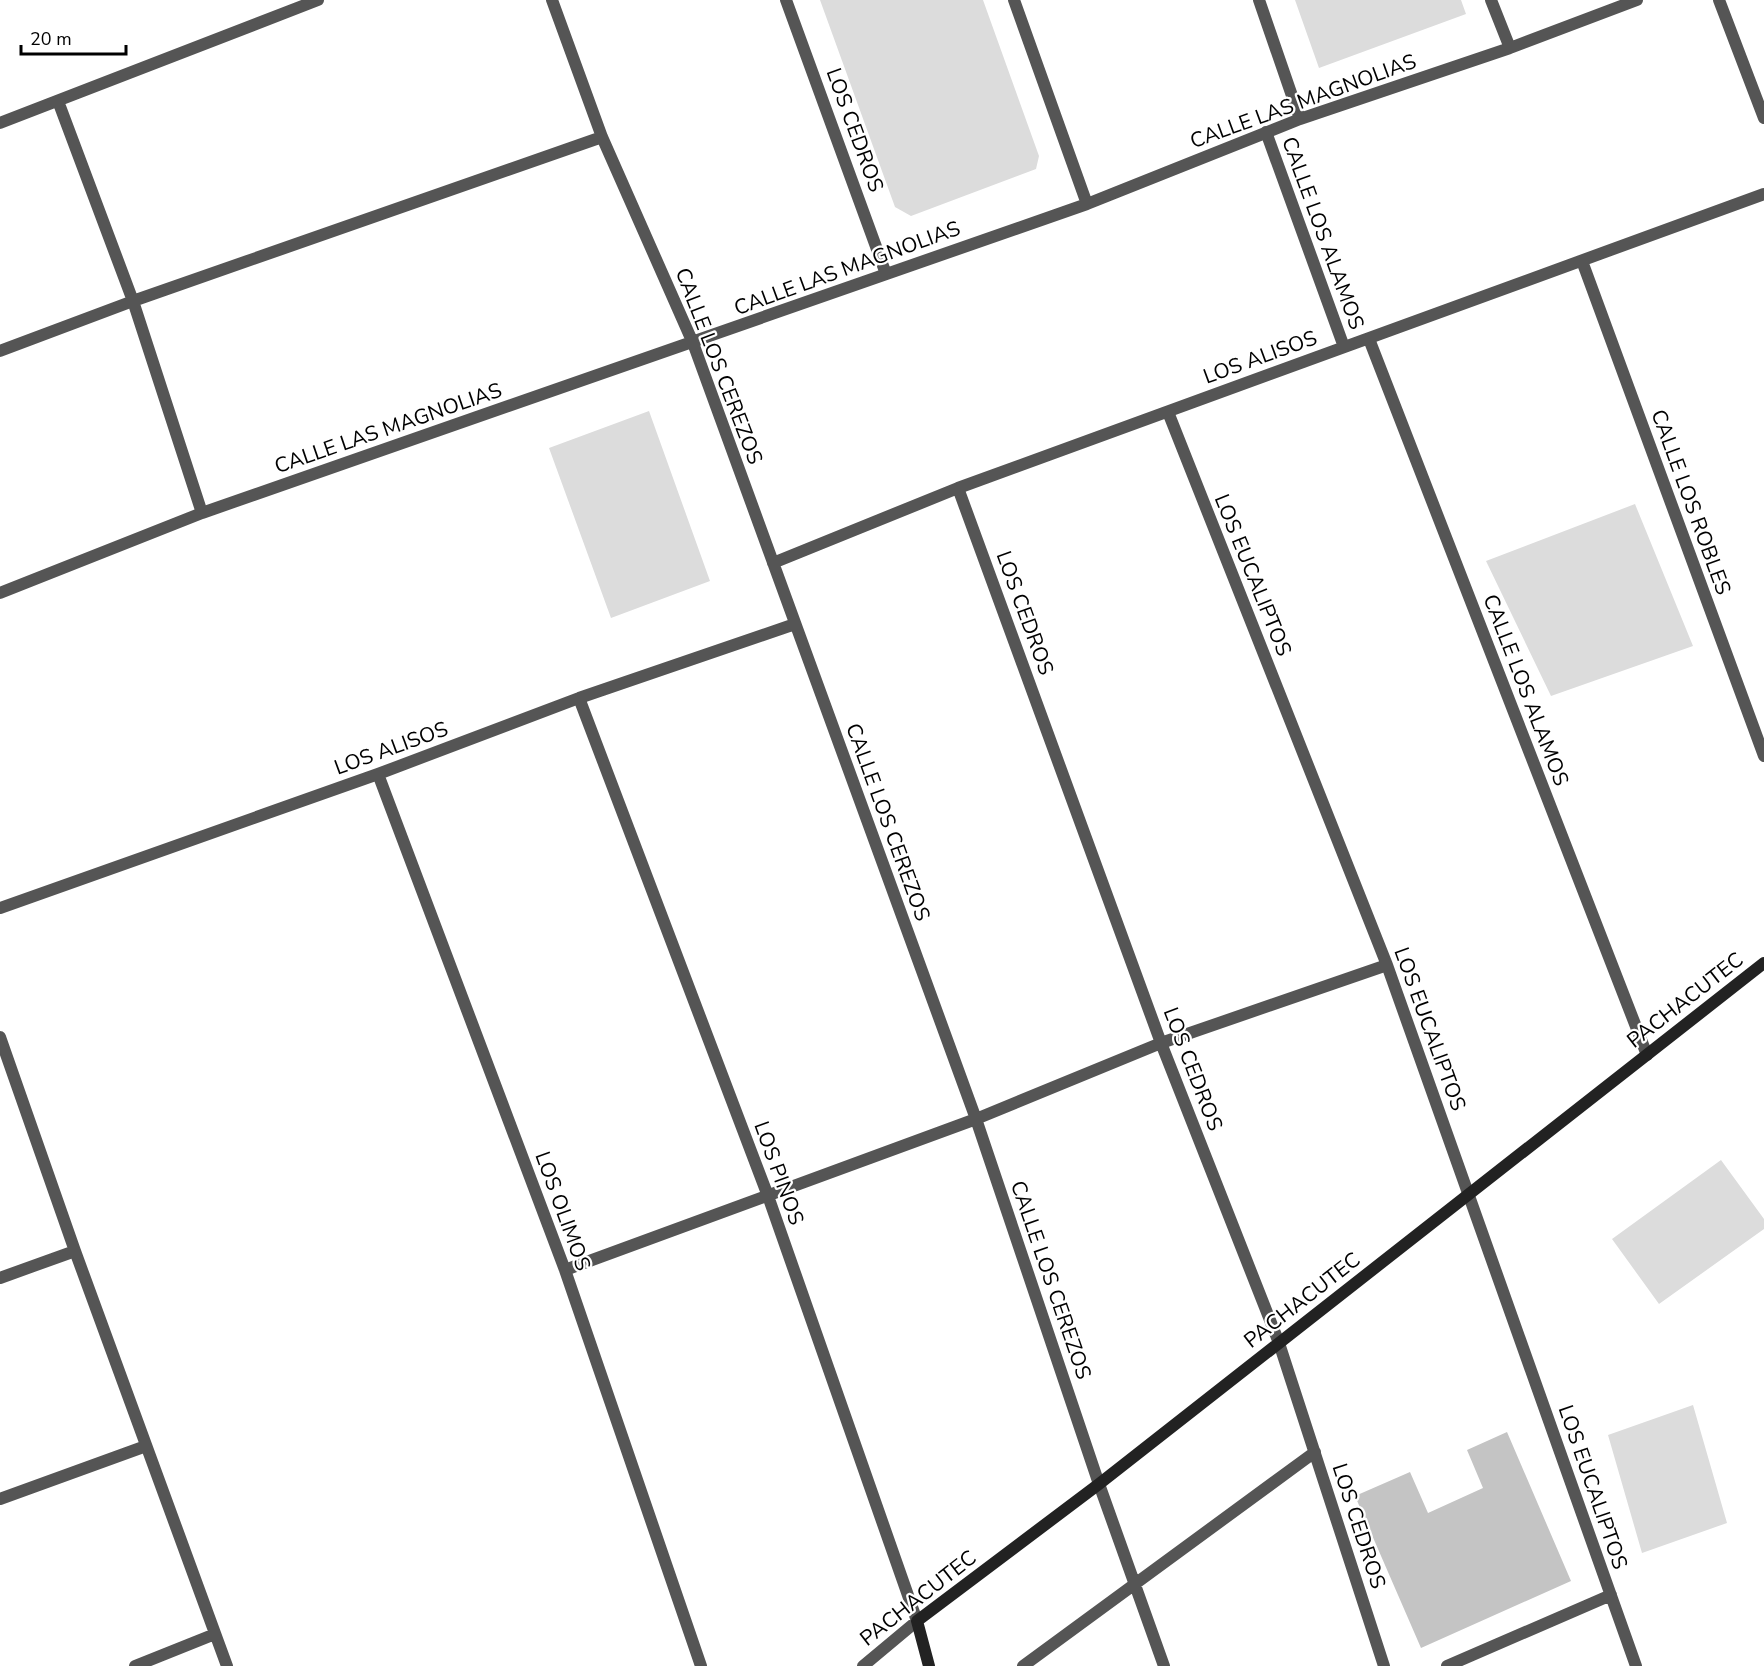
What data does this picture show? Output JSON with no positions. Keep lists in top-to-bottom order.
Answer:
{
  "streets": {
    "street": [
      "CALLE LAS MAGNOLIAS",
      "LOS CEDROS",
      "CALLE LOS ALAMOS",
      "LOS ALISOS",
      "CALLE LOS CEREZOS",
      "CALLE LOS ROBLES",
      "LOS EUCALIPTOS",
      "PACHACUTEC",
      "LOS PINOS",
      "LOS OLIMOS"
    ]
  },
  "crossings": [
    ["CALLE LAS MAGNOLIAS", "LOS CEDROS"],
    ["CALLE LAS MAGNOLIAS", "CALLE LOS ALAMOS"],
    ["CALLE LAS MAGNOLIAS", "CALLE LOS CEREZOS"],
    ["LOS CEDROS", "LOS ALISOS"],
    ["LOS CEDROS", "PACHACUTEC"],
    ["CALLE LOS ALAMOS", "LOS ALISOS"],
    ["CALLE LOS ALAMOS", "PACHACUTEC"],
    ["LOS ALISOS", "CALLE LOS CEREZOS"],
    ["LOS ALISOS", "CALLE LOS ROBLES"],
    ["LOS ALISOS", "LOS EUCALIPTOS"],
    ["LOS ALISOS", "LOS PINOS"],
    ["LOS ALISOS", "LOS OLIMOS"],
    ["CALLE LOS CEREZOS", "PACHACUTEC"],
    ["LOS EUCALIPTOS", "PACHACUTEC"],
    ["PACHACUTEC", "LOS PINOS"]
  ],
  "scale_bar": "20 m"
}
